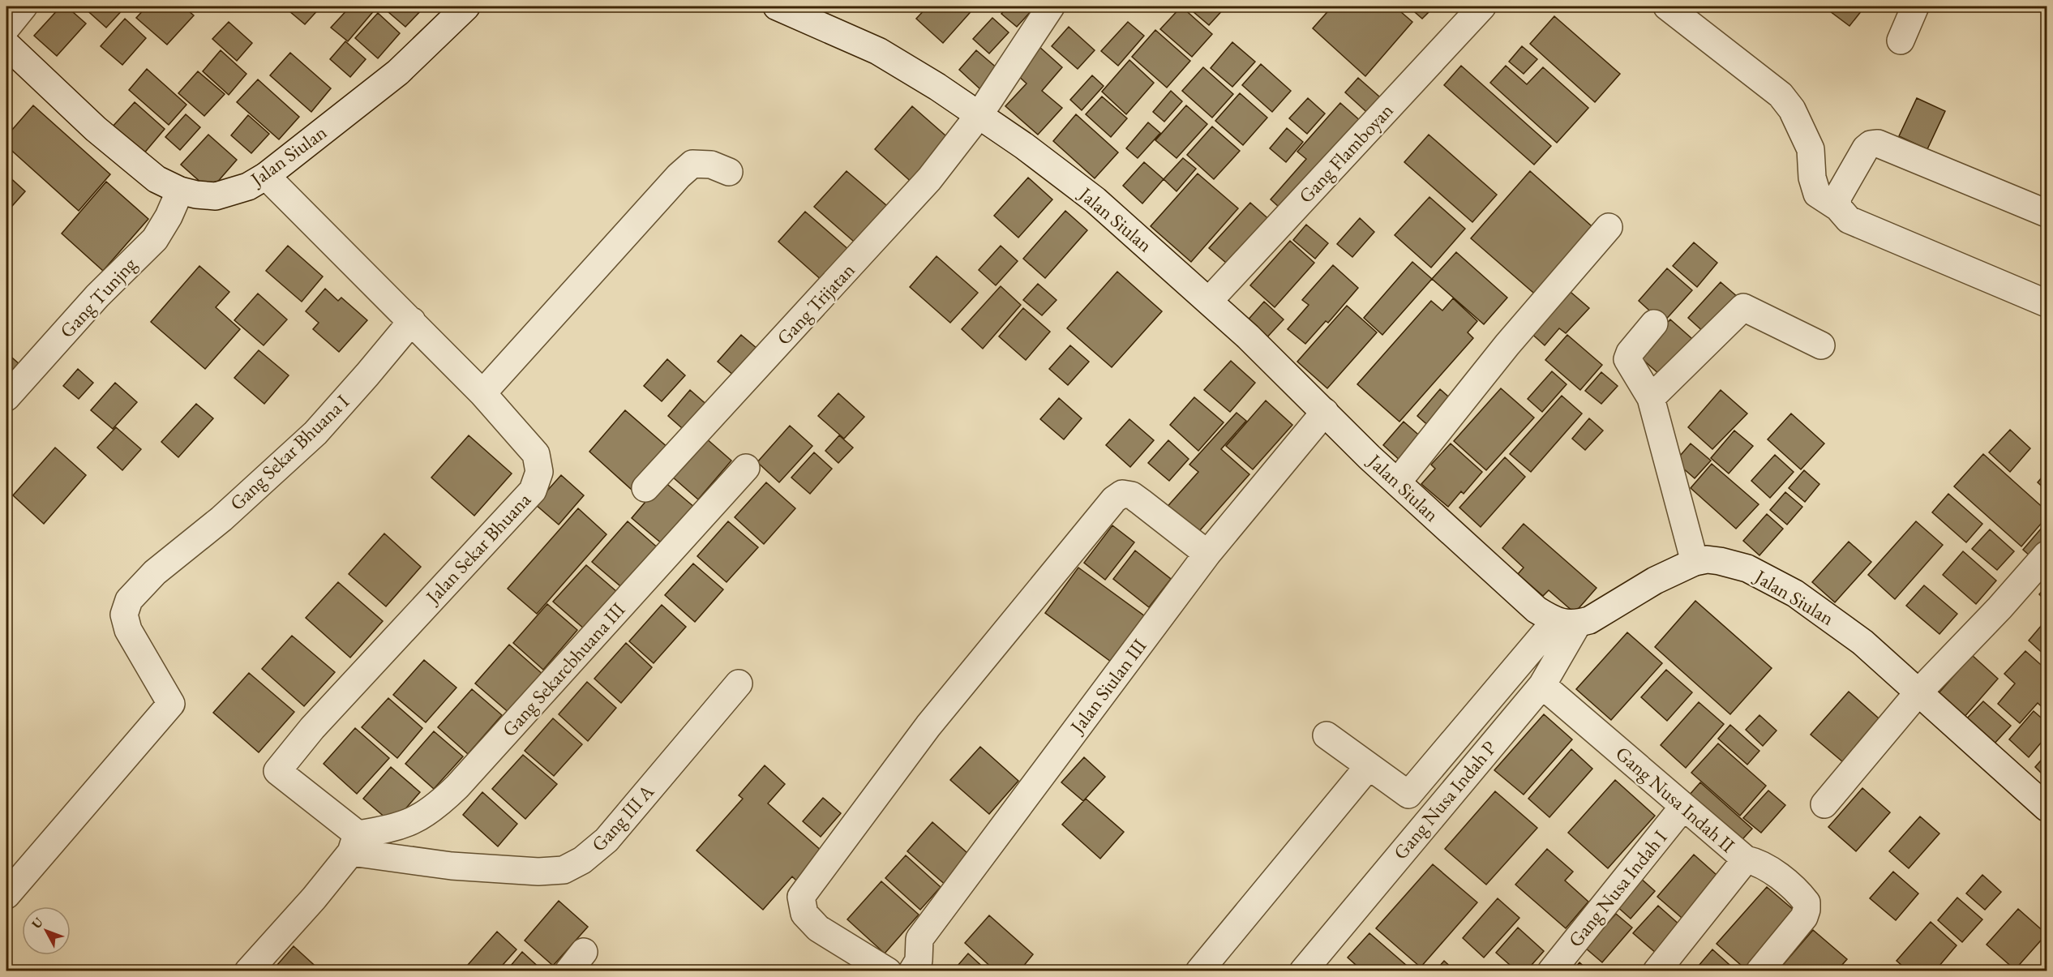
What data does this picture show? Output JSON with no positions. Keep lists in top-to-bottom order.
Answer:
{
  "streets": {
    "street": [
      "Gang Flamboyan",
      "Jalan Siulan",
      "Gang Tunjng",
      "Gang Trijatan",
      "Gang Sekar Bhuana I",
      "Jalan Sekar Bhuana",
      "Gang Sekarcbhuana III",
      "Jalan Siulan III",
      "Gang Nusa Indah II",
      "Gang Nusa Indah P",
      "Gang III A",
      "Gang Nusa Indah I"
    ]
  },
  "crossings": [
    ["Gang Flamboyan", "Jalan Siulan"],
    ["Jalan Siulan", "Gang Tunjng"],
    ["Jalan Siulan", "Gang Trijatan"],
    ["Jalan Siulan", "Jalan Sekar Bhuana"],
    ["Jalan Siulan", "Jalan Siulan III"],
    ["Jalan Siulan", "Gang Nusa Indah P"],
    ["Gang Sekar Bhuana I", "Jalan Sekar Bhuana"],
    ["Jalan Sekar Bhuana", "Gang Sekarcbhuana III"],
    ["Jalan Sekar Bhuana", "Gang III A"],
    ["Gang Sekarcbhuana III", "Gang III A"],
    ["Gang Nusa Indah II", "Gang Nusa Indah P"],
    ["Gang Nusa Indah II", "Gang Nusa Indah I"]
  ],
  "north": "top left"
}
